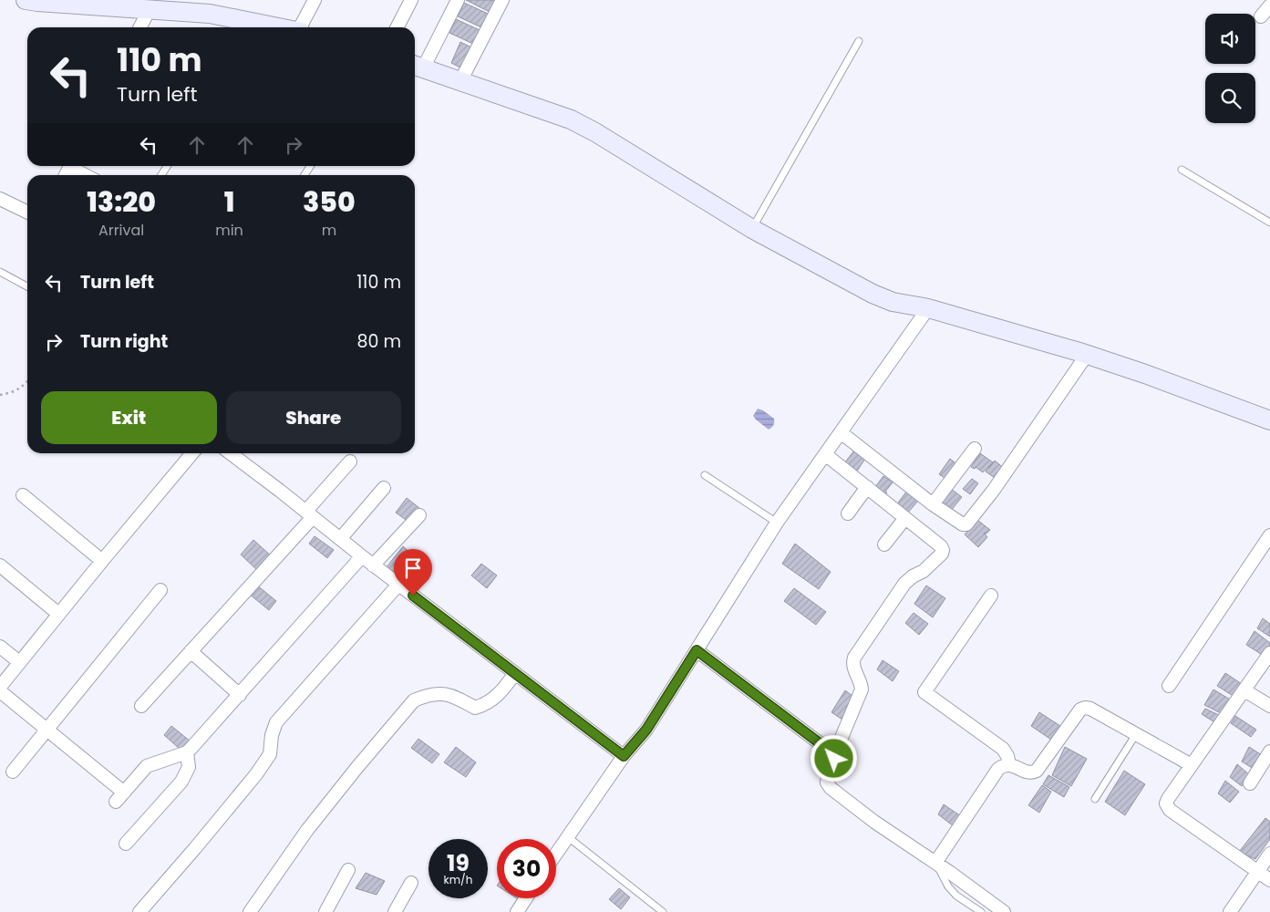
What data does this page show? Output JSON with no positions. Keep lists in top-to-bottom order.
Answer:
{
  "page": {
    "turn": ["110 m", "Turn left"],
    "eta": [
      "13:20",
      "Arrival",
      "1",
      "min",
      "350",
      "m"
    ],
    "list": [
      {
        "name": "Turn left",
        "value": "110 m"
      },
      {
        "name": "Turn right",
        "value": "80 m"
      }
    ],
    "buttons": ["Exit", "Share"],
    "speed": "19 km/h",
    "limit": "30"
  }
}
